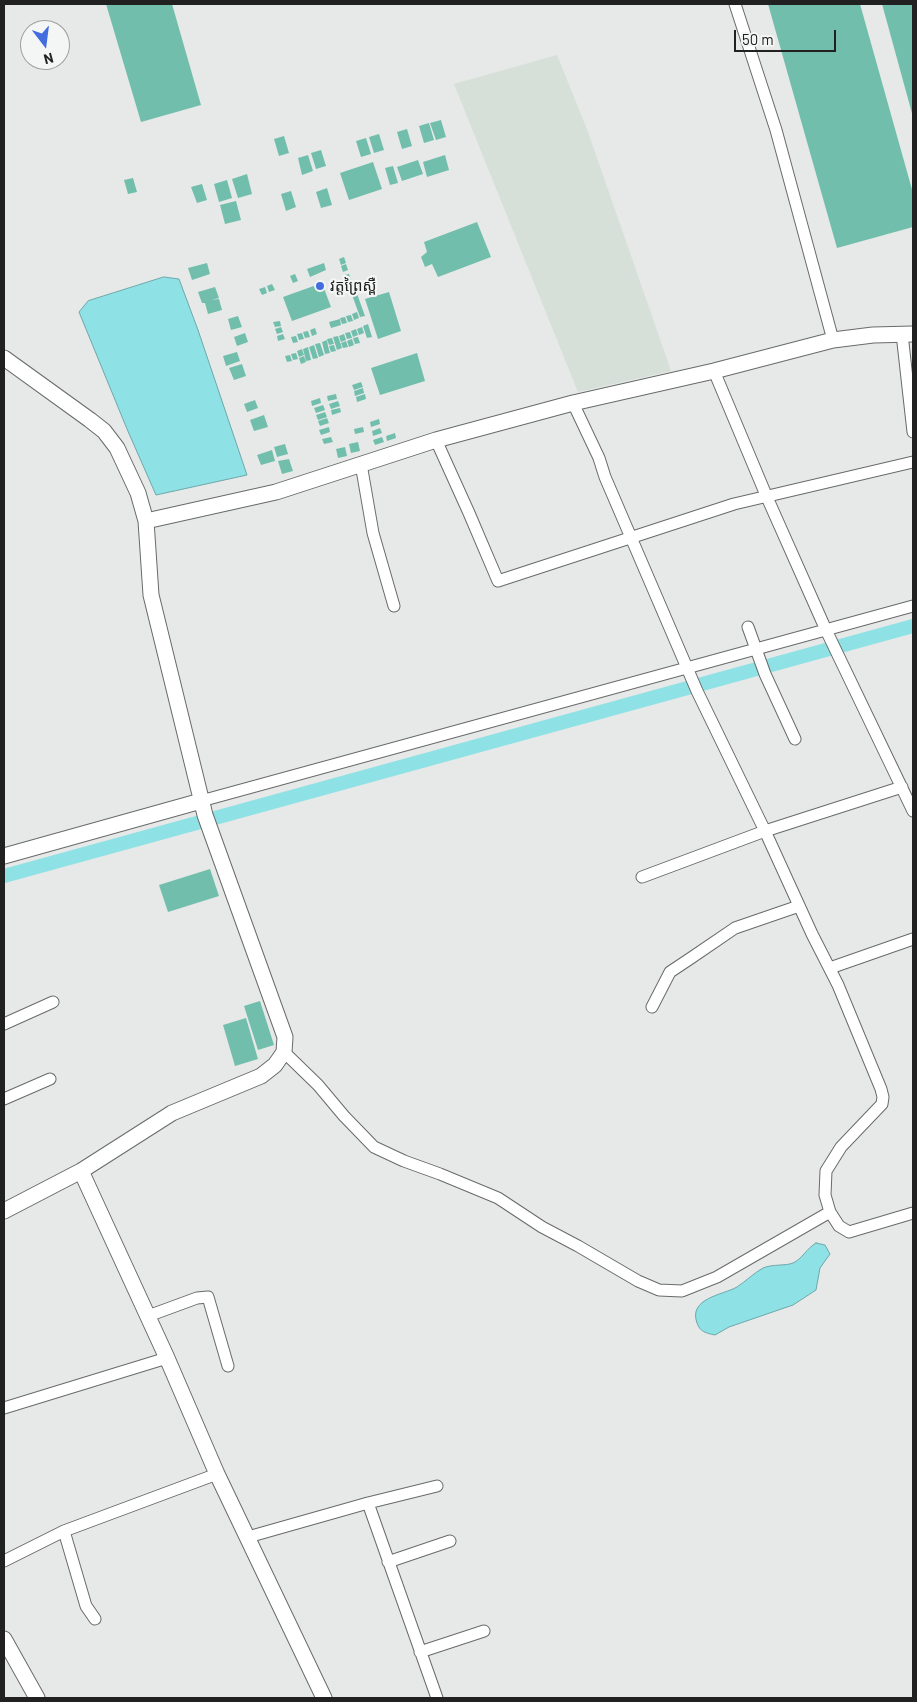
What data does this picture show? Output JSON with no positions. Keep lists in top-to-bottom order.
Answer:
{
  "places": ["វត្តព្រៃស្ពឺ"],
  "scale_bar": "50 m",
  "north": "bottom"
}
